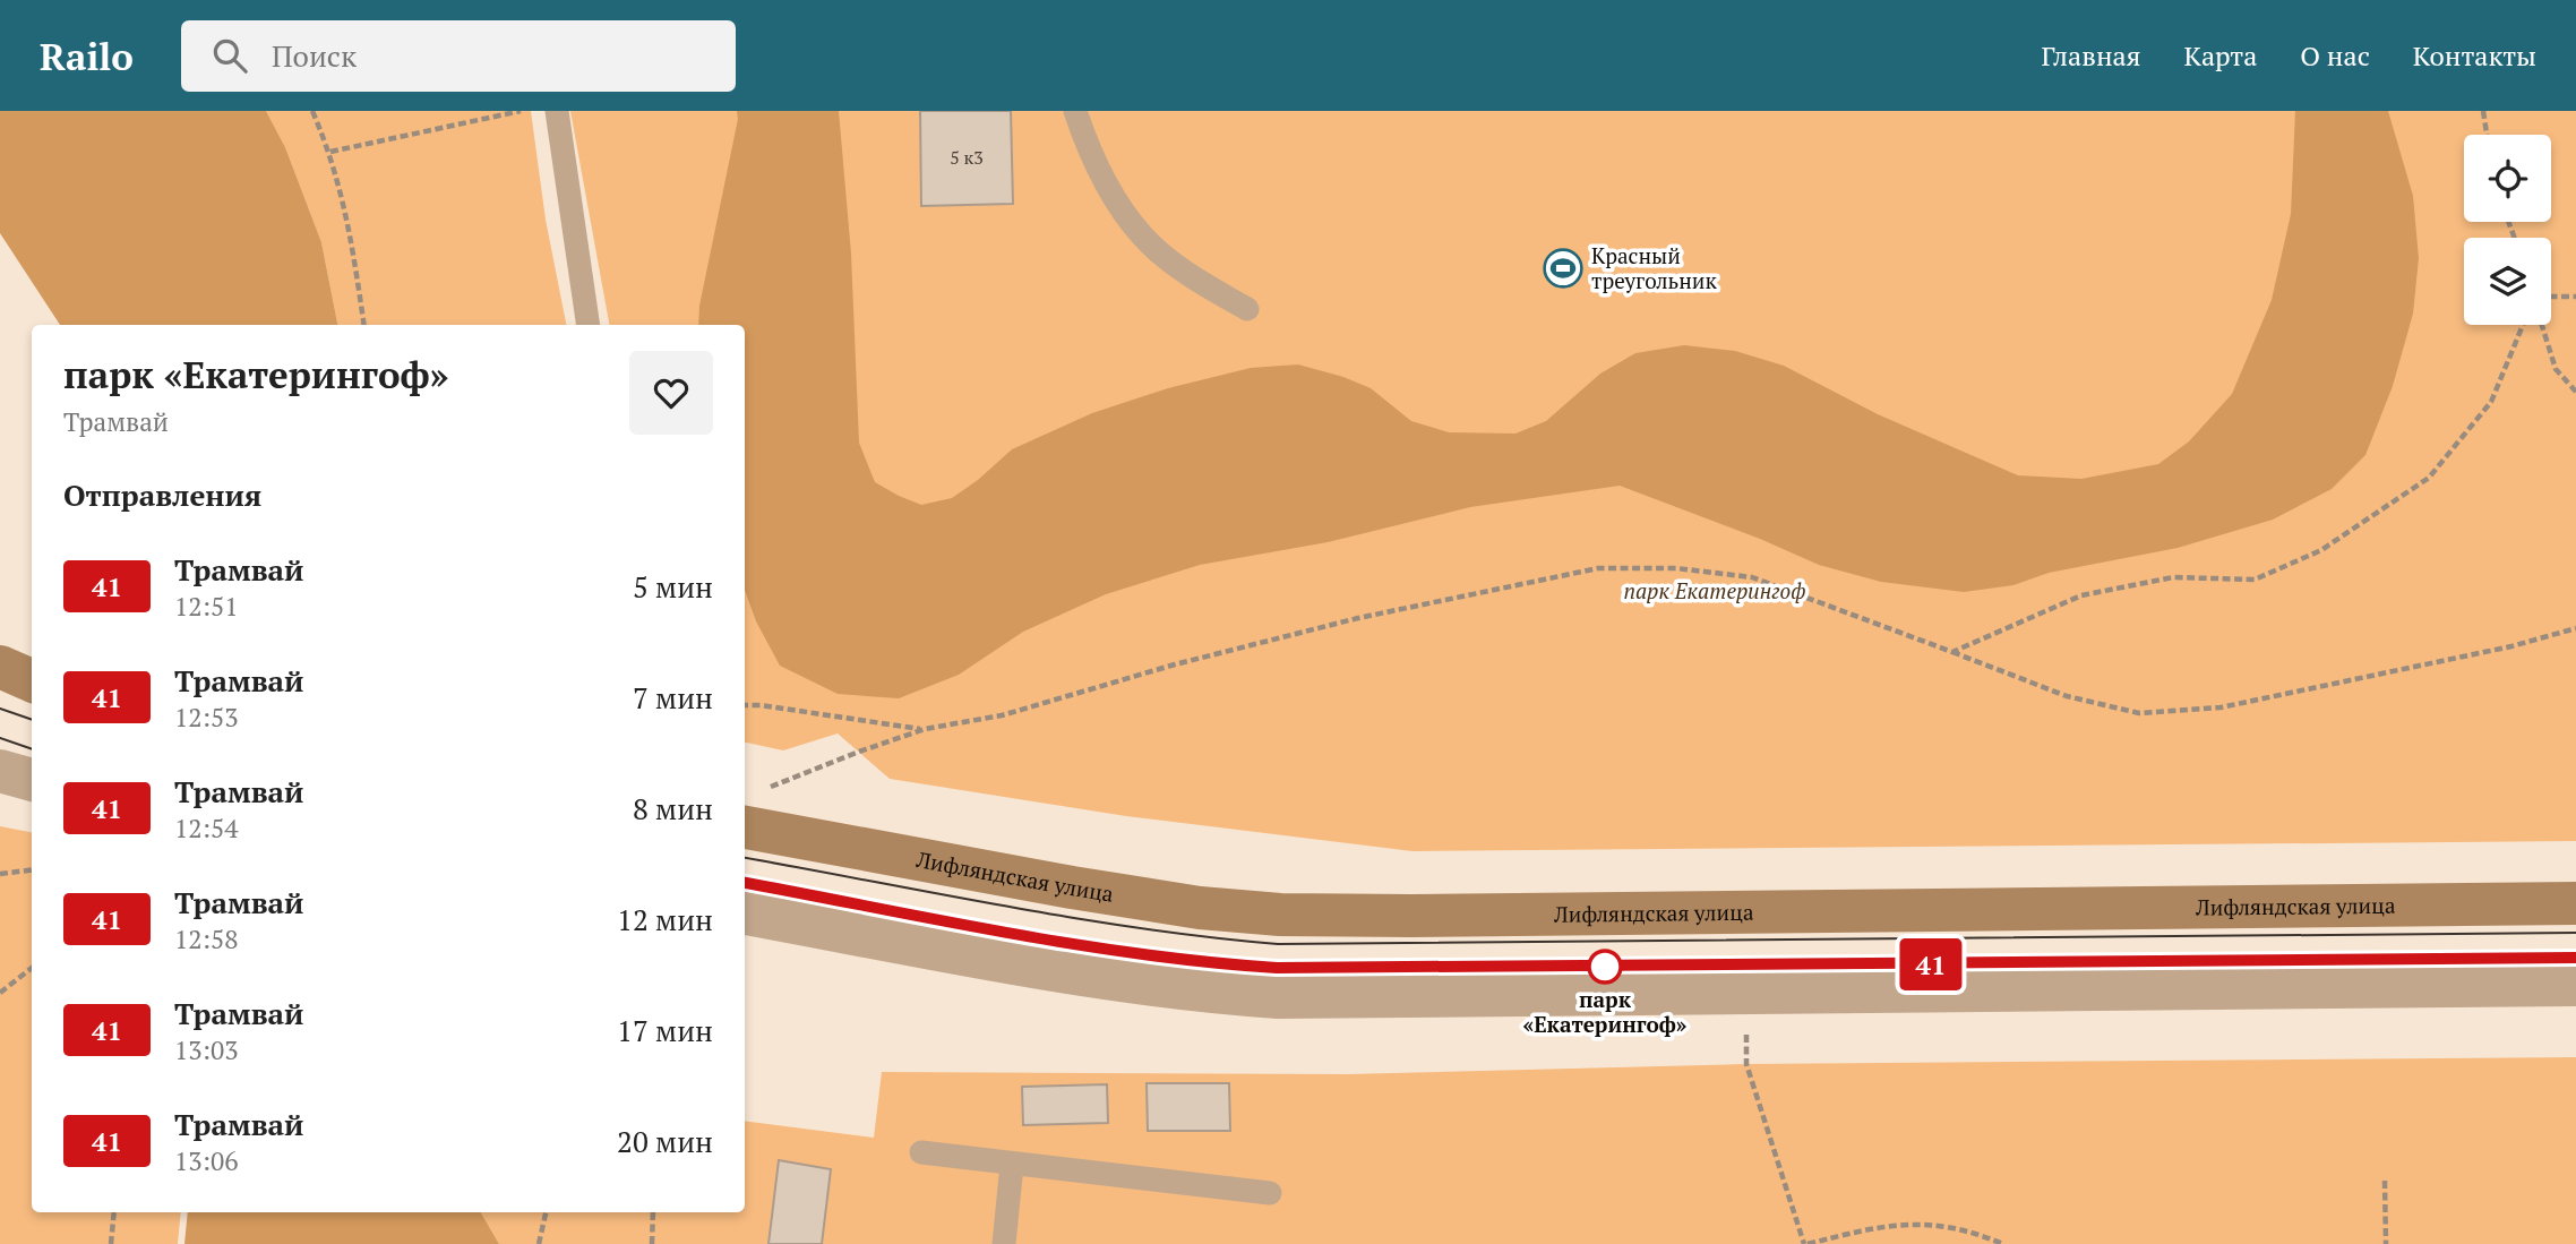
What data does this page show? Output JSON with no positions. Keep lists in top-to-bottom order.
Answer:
{
  "streets": {
    "main road": ["Лифляндская улица"]
  },
  "parks": ["парк Екатерингоф"],
  "places": {
    "sports": ["Красный треугольник"],
    "other": ["парк «Екатерингоф»"]
  },
  "lines": ["tram line 41"],
  "house_numbers": ["5 к3"],
  "page": {
    "header": "Railo",
    "search": "Поиск",
    "nav": [
      "Главная",
      "Карта",
      "О нас",
      "Контакты"
    ],
    "on_map": "41",
    "heading": [
      ["парк «Екатерингоф»", "Трамвай"],
      "Отправления"
    ],
    "list": [
      {
        "mark": "41",
        "name": "Трамвай",
        "note": "12:51",
        "value": "5 мин"
      },
      {
        "mark": "41",
        "name": "Трамвай",
        "note": "12:53",
        "value": "7 мин"
      },
      {
        "mark": "41",
        "name": "Трамвай",
        "note": "12:54",
        "value": "8 мин"
      },
      {
        "mark": "41",
        "name": "Трамвай",
        "note": "12:58",
        "value": "12 мин"
      },
      {
        "mark": "41",
        "name": "Трамвай",
        "note": "13:03",
        "value": "17 мин"
      },
      {
        "mark": "41",
        "name": "Трамвай",
        "note": "13:06",
        "value": "20 мин"
      }
    ]
  }
}
